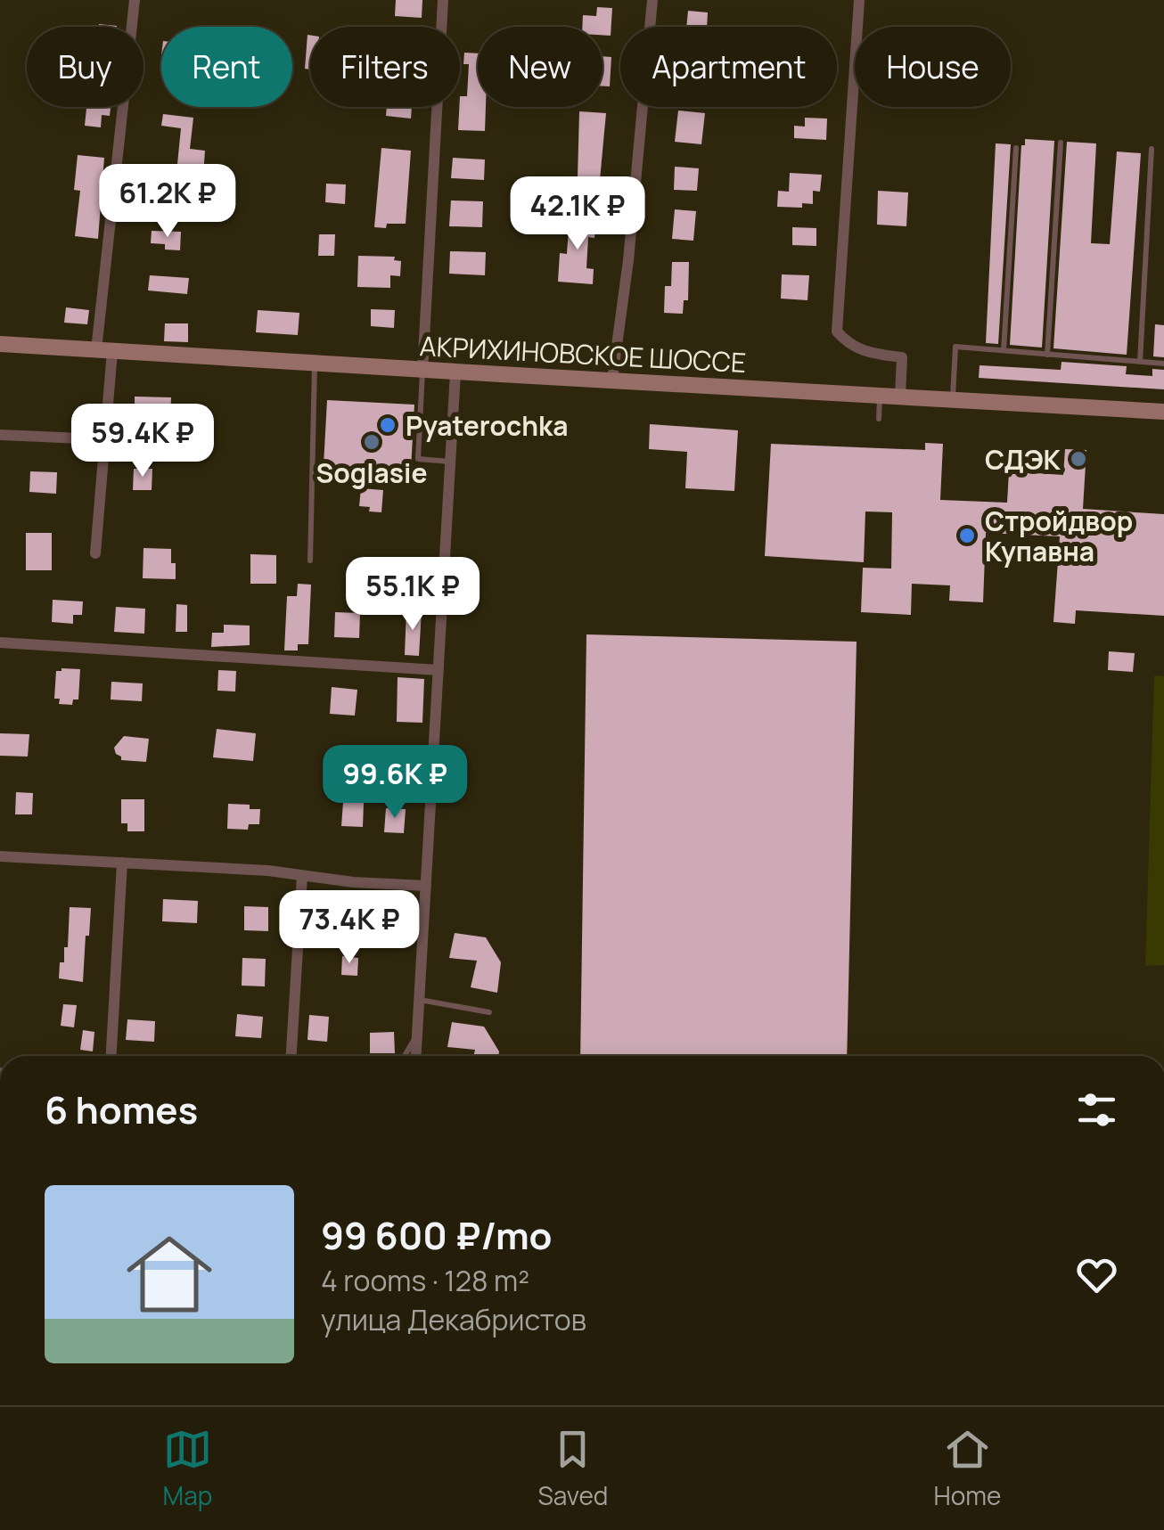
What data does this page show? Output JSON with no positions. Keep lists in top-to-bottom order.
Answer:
{
  "streets": {
    "main road": ["АКРИХИНОВСКОЕ ШОССЕ"]
  },
  "places": [
    "Pyaterochka",
    "Soglasie",
    "СДЭК",
    "Стройдвор Купавна"
  ],
  "page": {
    "chip": [
      "Buy",
      "Rent",
      "Filters",
      "New",
      "Apartment",
      "House"
    ],
    "price": [
      "61.2K ₽",
      "42.1K ₽",
      "59.4K ₽",
      "55.1K ₽",
      "99.6K ₽",
      "73.4K ₽"
    ],
    "heading": "6 homes",
    "list": [
      {
        "name": "99 600 ₽/mo",
        "note": "4 rooms · 128 m² · улица Декабристов"
      }
    ],
    "tabs": ["Map", "Saved", "Home"]
  }
}
